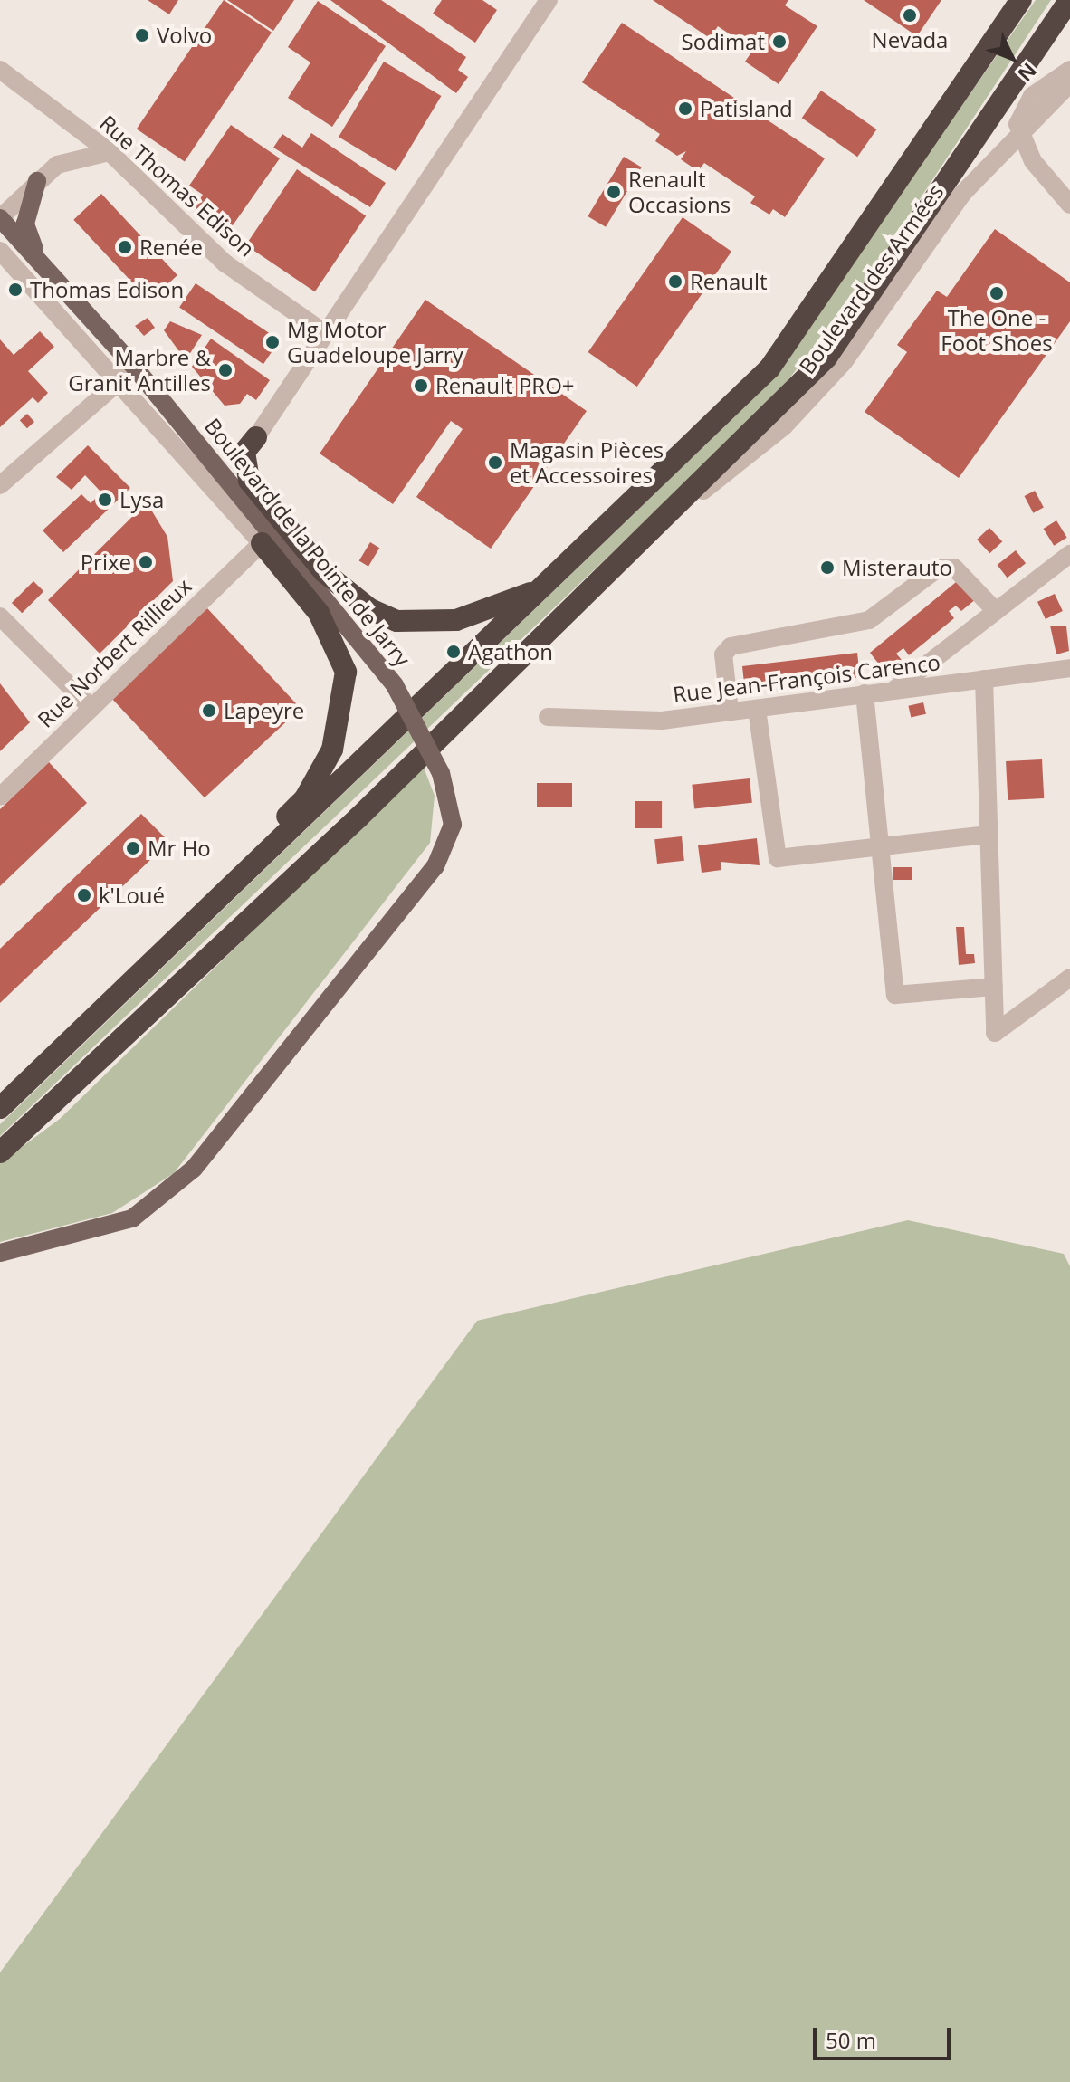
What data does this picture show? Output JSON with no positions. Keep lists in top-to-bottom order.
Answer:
{
  "streets": {
    "main road": ["Boulevard de la Pointe de Jarry"],
    "street": [
      "Rue Thomas Edison",
      "Boulevard des Armées",
      "Rue Norbert Rillieux",
      "Rue Jean-François Carenco"
    ]
  },
  "crossings": [
    ["Boulevard de la Pointe de Jarry", "Rue Norbert Rillieux"]
  ],
  "places": [
    "Nevada",
    "Volvo",
    "Sodimat",
    "Patisland",
    "Renault Occasions",
    "Renée",
    "Renault",
    "Thomas Edison",
    "The One - Foot Shoes",
    "Mg Motor Guadeloupe Jarry",
    "Marbre & Granit Antilles",
    "Renault PRO+",
    "Magasin Pièces et Accessoires",
    "Lysa",
    "Prixe",
    "Misterauto",
    "Agathon",
    "Lapeyre",
    "Mr Ho",
    "k'Loué"
  ],
  "scale_bar": "50 m",
  "north": "bottom right"
}
